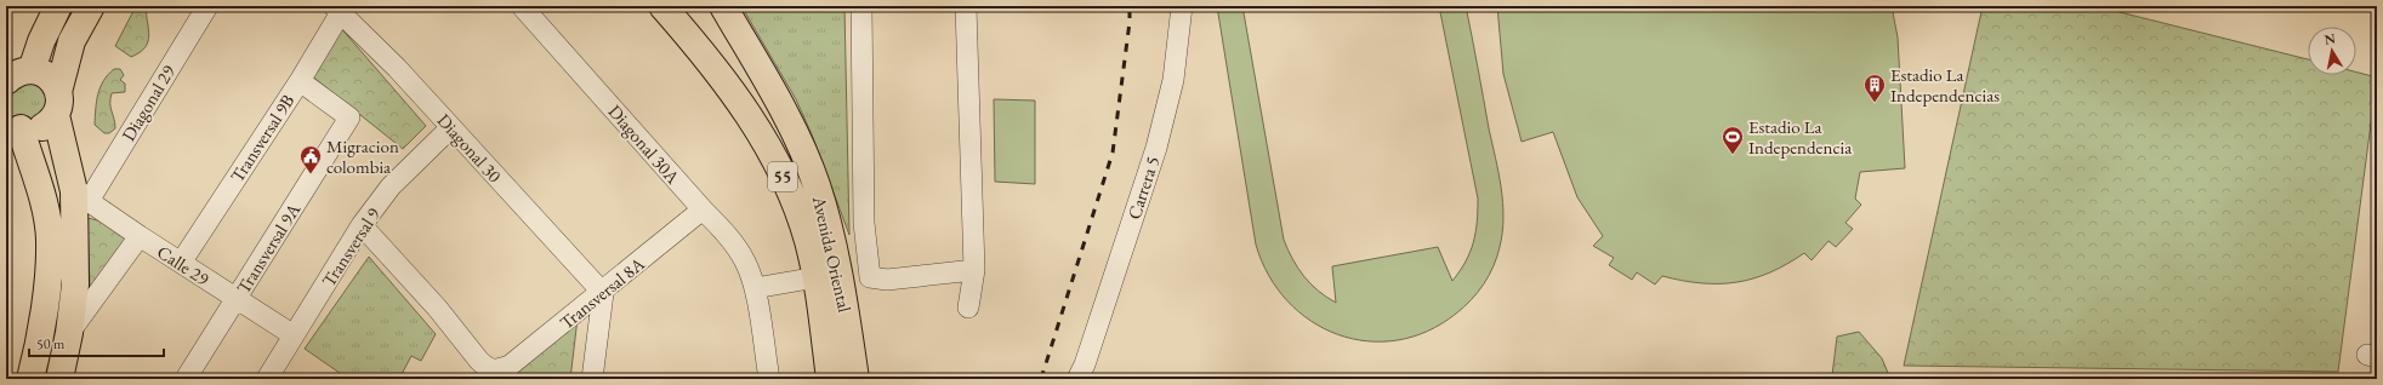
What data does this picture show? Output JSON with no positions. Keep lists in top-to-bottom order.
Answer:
{
  "streets": {
    "main road": ["55", "Avenida Oriental"],
    "street": [
      "Diagonal 29",
      "Transversal 9B",
      "Diagonal 30A",
      "Diagonal 30",
      "Carrera 5",
      "Transversal 9",
      "Transversal 9A",
      "Calle 29",
      "Transversal 8A"
    ]
  },
  "crossings": [
    ["Diagonal 29", "Calle 29"],
    ["Transversal 9B", "Diagonal 30"],
    ["Transversal 9B", "Transversal 9A"],
    ["Transversal 9B", "Calle 29"],
    ["Diagonal 30A", "Transversal 8A"],
    ["Diagonal 30", "Transversal 9"],
    ["Diagonal 30", "Transversal 8A"],
    ["Transversal 9", "Calle 29"],
    ["Transversal 9", "Transversal 8A"],
    ["Transversal 9A", "Calle 29"]
  ],
  "places": {
    "building": ["Estadio La Independencias"],
    "sports": ["Estadio La Independencia"],
    "public building": ["Migracion colombia"]
  },
  "scale_bar": "50 m",
  "north": "top"
}
